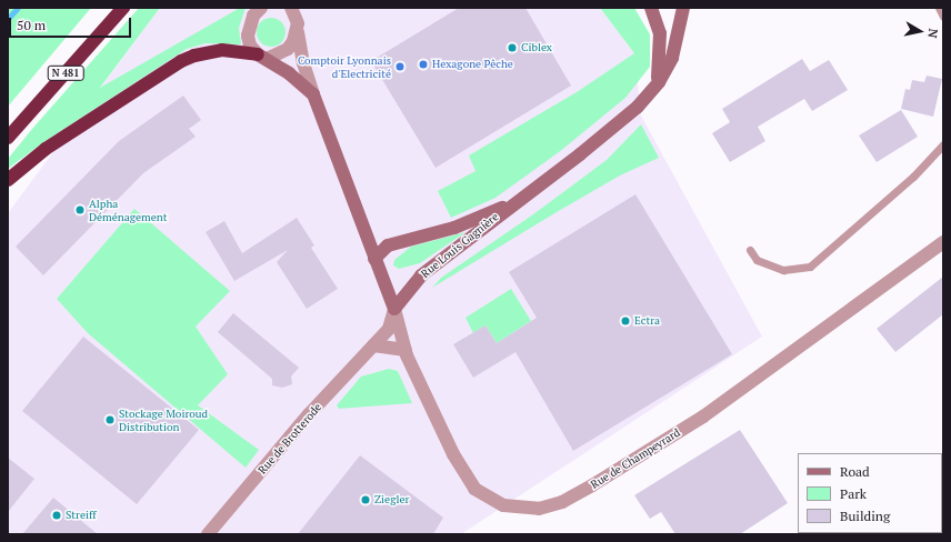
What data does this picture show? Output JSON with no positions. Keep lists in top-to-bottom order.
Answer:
{
  "streets": {
    "highway": ["N 481"],
    "street": ["Rue Louis Gagnière", "Rue de Brotterode", "Rue de Champeyrard"]
  },
  "crossings": [
    ["Rue Louis Gagnière", "Rue de Brotterode"],
    ["Rue Louis Gagnière", "Rue de Champeyrard"],
    ["Rue de Brotterode", "Rue de Champeyrard"]
  ],
  "places": [
    "Ciblex",
    "Hexagone Pêche",
    "Comptoir Lyonnais d'Electricité",
    "Alpha Déménagement",
    "Ectra",
    "Stockage Moiroud Distribution",
    "Ziegler",
    "Streiff"
  ],
  "legend": ["Road", "Park", "Building"],
  "scale_bar": "50 m",
  "north": "right"
}
